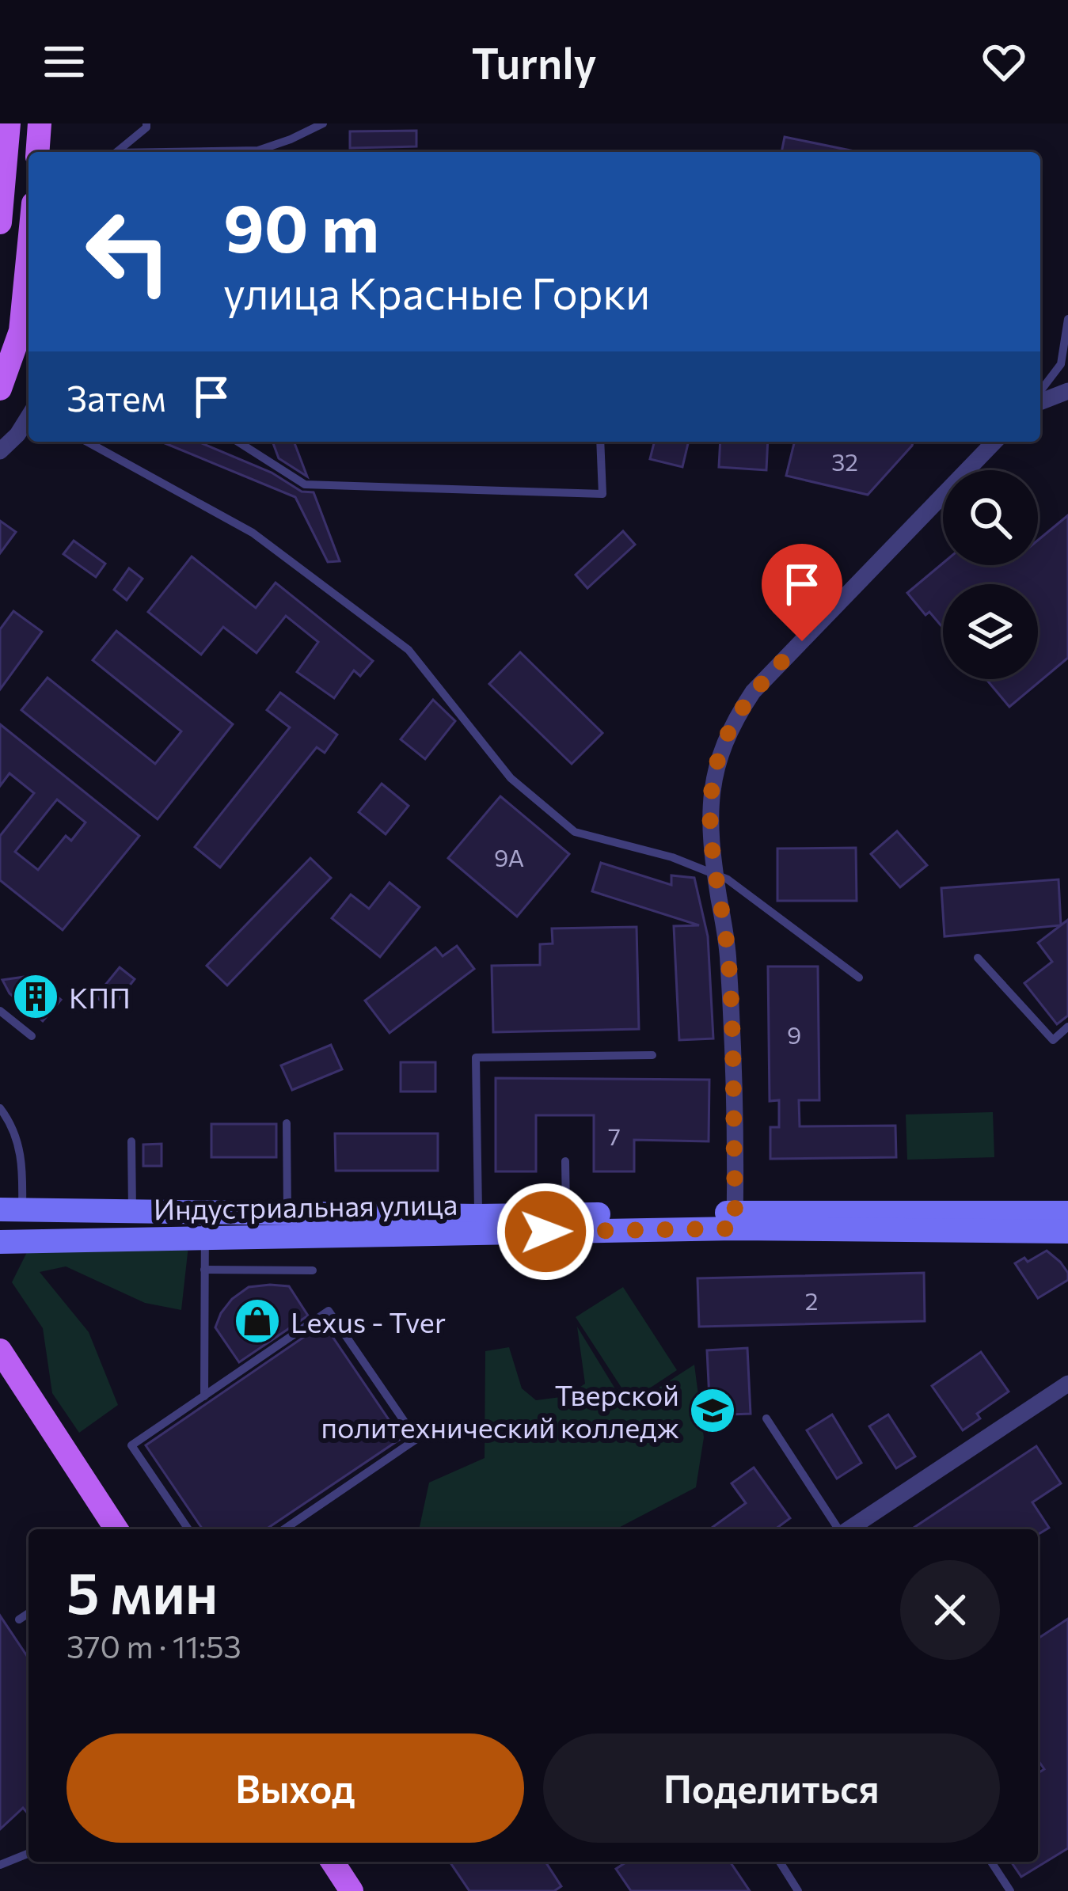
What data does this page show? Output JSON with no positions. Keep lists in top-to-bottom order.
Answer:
{
  "streets": {
    "street": ["Индустриальная улица"]
  },
  "places": {
    "building": ["КПП"],
    "shop": ["Lexus - Tver"],
    "school or university": ["Тверской политехнический колледж"]
  },
  "house_numbers": [
    "32",
    "9А",
    "9",
    "7",
    "2"
  ],
  "page": {
    "header": "Turnly",
    "turn": ["90 m", "улица Красные Горки"],
    "then": "Затем",
    "heading": ["5 мин", "370 m · 11:53"],
    "buttons": ["Выход", "Поделиться"]
  }
}
